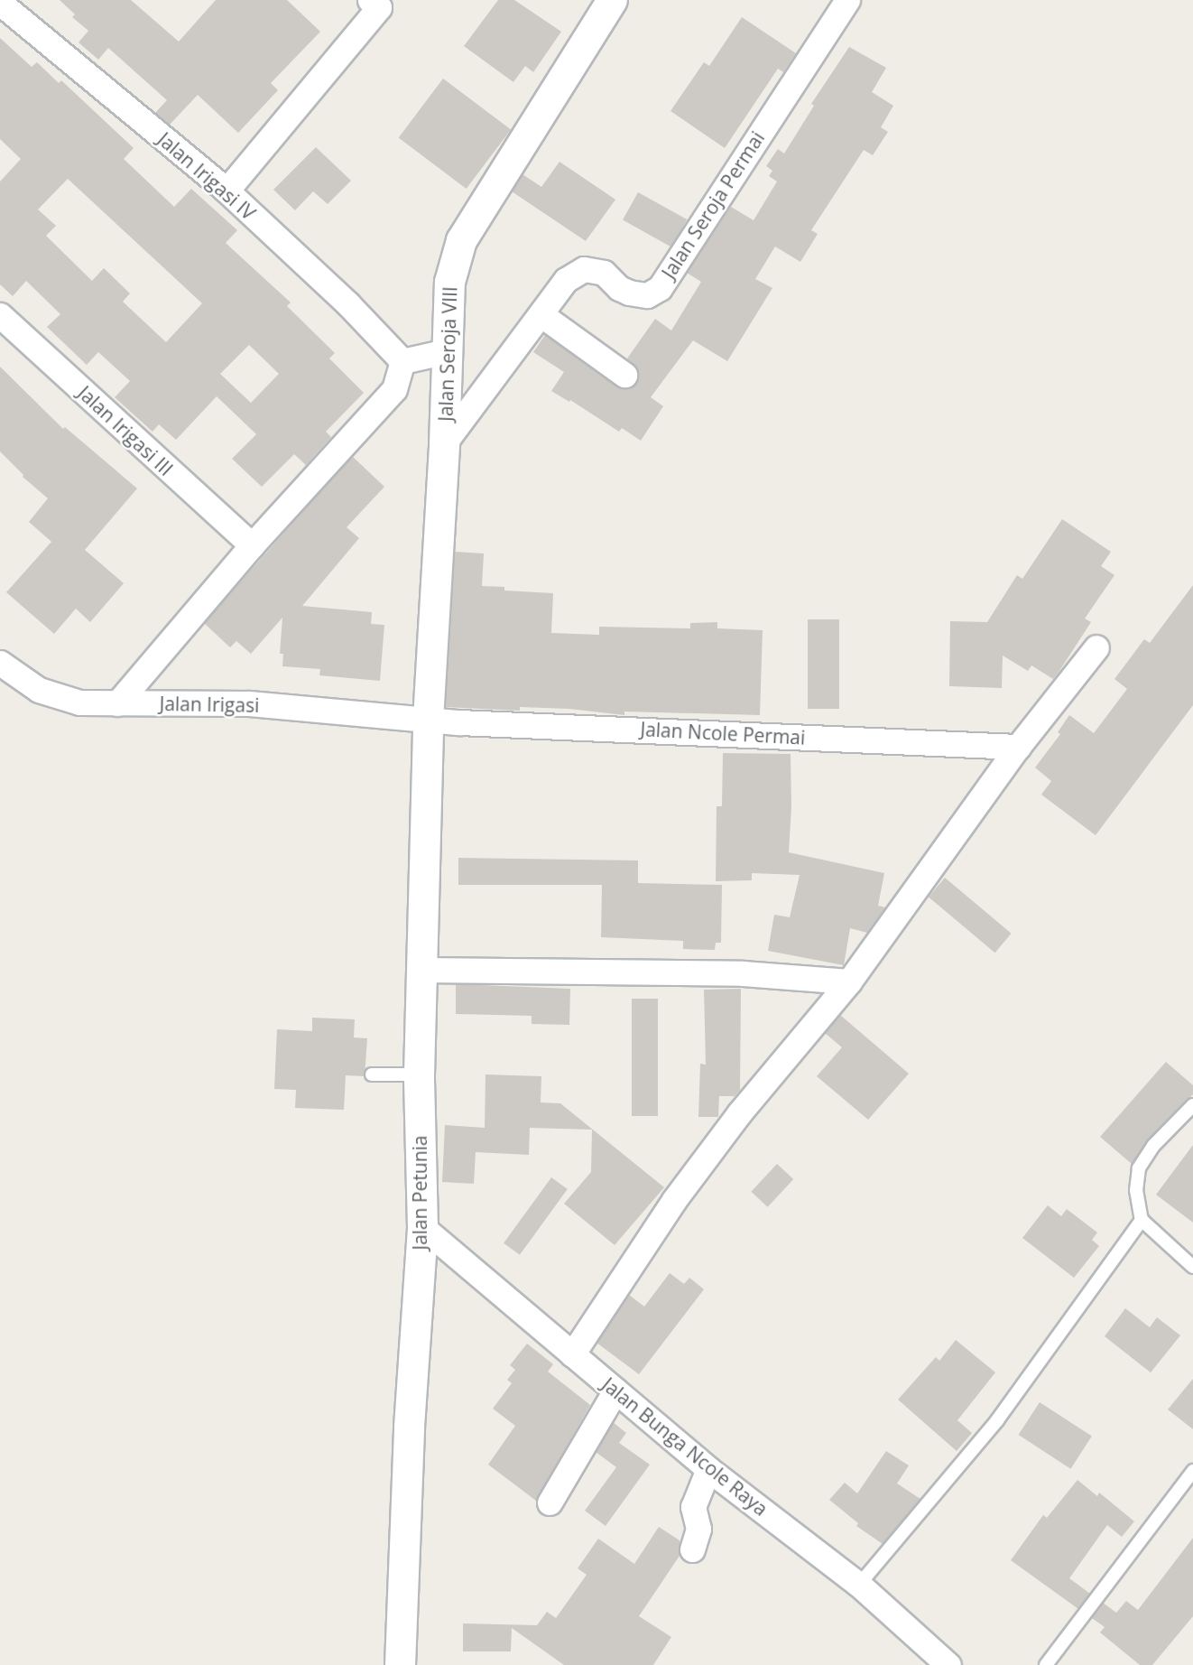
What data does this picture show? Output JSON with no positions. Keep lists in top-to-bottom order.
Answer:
{
  "streets": {
    "street": [
      "Jalan Irigasi IV",
      "Jalan Seroja Permai",
      "Jalan Seroja VIII",
      "Jalan Irigasi III",
      "Jalan Irigasi",
      "Jalan Ncole Permai",
      "Jalan Petunia",
      "Jalan Bunga Ncole Raya"
    ]
  },
  "crossings": [
    ["Jalan Seroja Permai", "Jalan Seroja VIII"],
    ["Jalan Seroja VIII", "Jalan Irigasi"],
    ["Jalan Seroja VIII", "Jalan Ncole Permai"],
    ["Jalan Seroja VIII", "Jalan Petunia"],
    ["Jalan Irigasi", "Jalan Ncole Permai"],
    ["Jalan Irigasi", "Jalan Petunia"],
    ["Jalan Ncole Permai", "Jalan Petunia"],
    ["Jalan Petunia", "Jalan Bunga Ncole Raya"]
  ]
}
